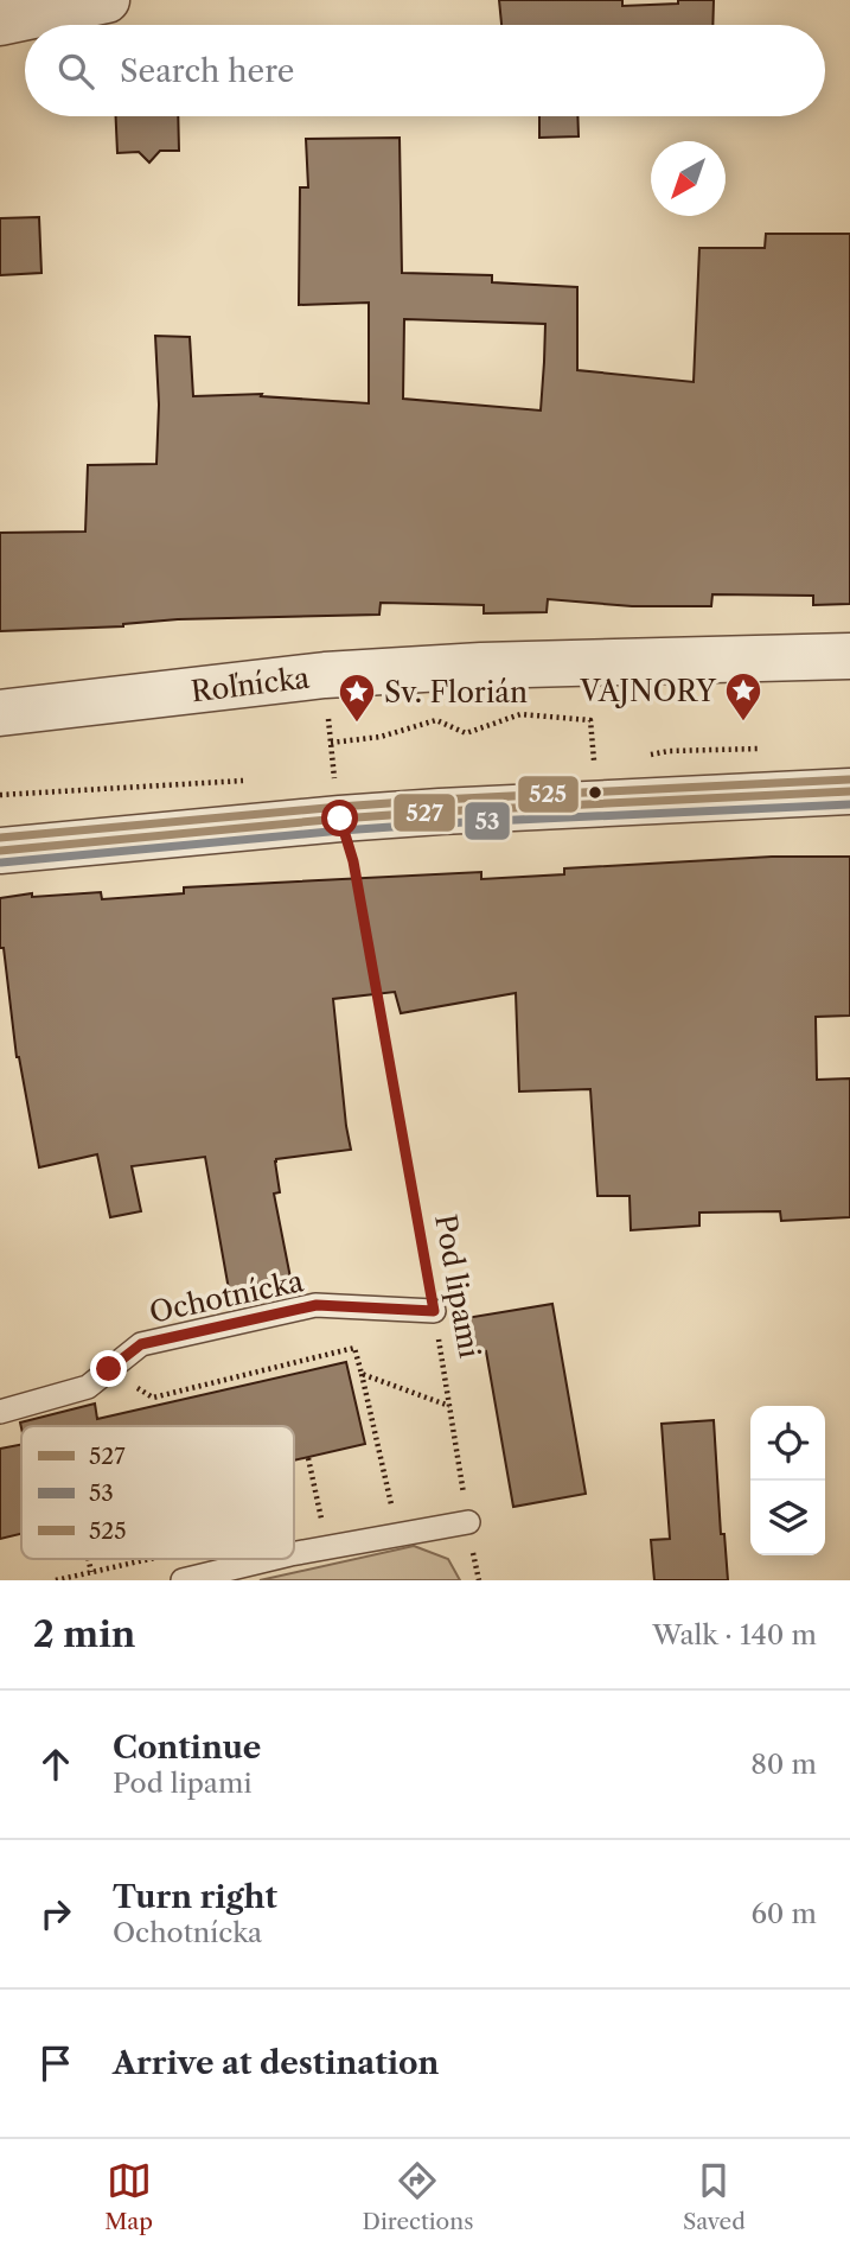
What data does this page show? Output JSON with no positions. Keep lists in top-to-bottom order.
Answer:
{
  "streets": {
    "street": ["Roľnícka"],
    "lane": ["Ochotnícka"],
    "path": ["Pod lipami"]
  },
  "crossings": [
    ["Pod lipami", "Ochotnícka"]
  ],
  "places": {
    "place": ["VAJNORY", "Sv. Florián"]
  },
  "lines": ["transit line 525", "transit line 527", "transit line 53"],
  "legend": ["527", "53", "525"],
  "north": "bottom left",
  "page": {
    "search": "Search here",
    "heading": ["2 min", "Walk · 140 m"],
    "list": [
      ["Continue", "Pod lipami", "80 m"],
      ["Turn right", "Ochotnícka", "60 m"],
      "Arrive at destination"
    ],
    "nav": ["Map", "Directions", "Saved"]
  }
}
